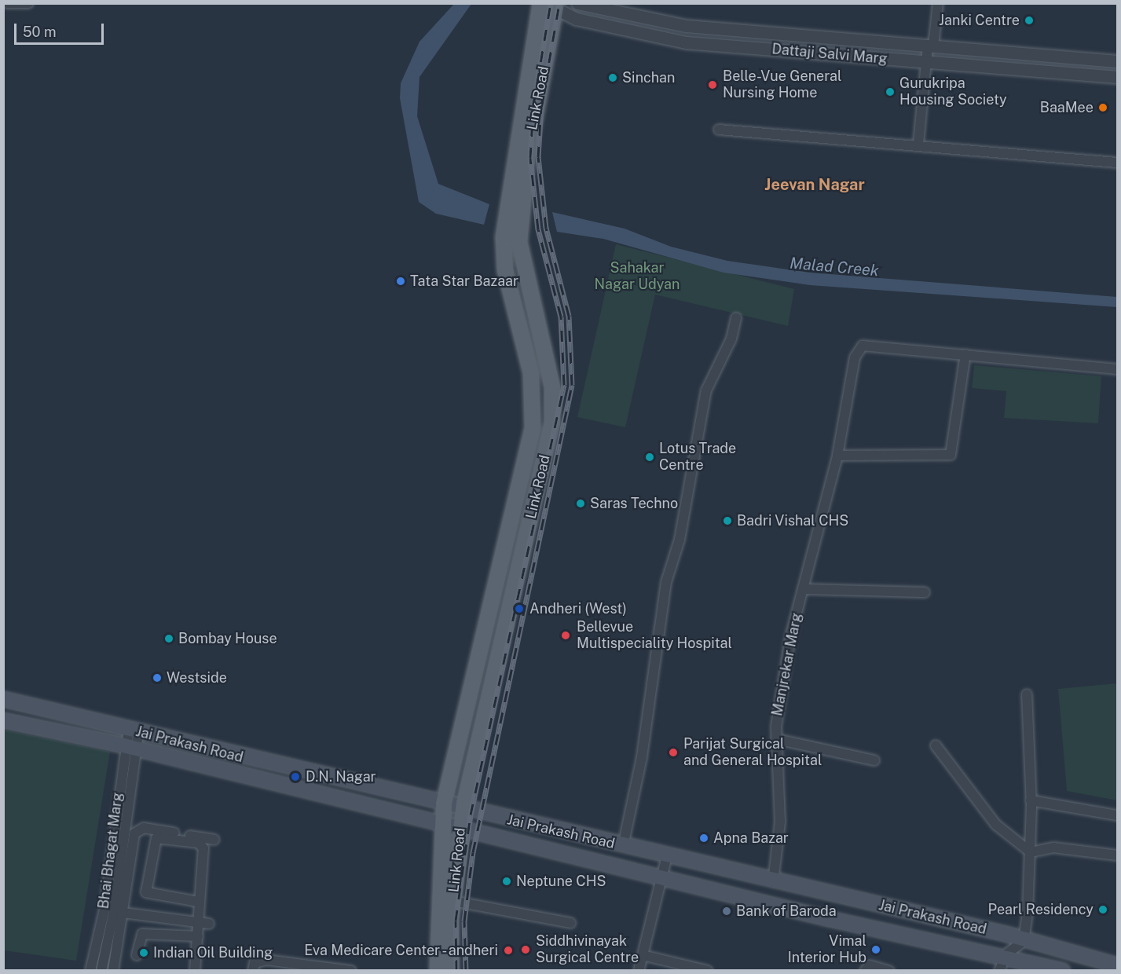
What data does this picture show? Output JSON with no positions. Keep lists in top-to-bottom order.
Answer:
{
  "streets": {
    "main road": ["Link Road", "Jai Prakash Road"],
    "street": ["Dattaji Salvi Marg", "Manjrekar Marg", "Bhai Bhagat Marg"]
  },
  "crossings": [
    ["Dattaji Salvi Marg", "Link Road"],
    ["Link Road", "Jai Prakash Road"],
    ["Manjrekar Marg", "Jai Prakash Road"]
  ],
  "districts": ["Jeevan Nagar"],
  "water": ["Malad Creek"],
  "parks": ["Sahakar Nagar Udyan"],
  "places": [
    "Janki Centre",
    "Sinchan",
    "Belle-Vue General Nursing Home",
    "Gurukripa Housing Society",
    "BaaMee",
    "Tata Star Bazaar",
    "Lotus Trade Centre",
    "Saras Techno",
    "Badri Vishal CHS",
    "Andheri (West)",
    "Bellevue Multispeciality Hospital",
    "Bombay House",
    "Westside",
    "Parijat Surgical and General Hospital",
    "D.N. Nagar",
    "Apna Bazar",
    "Neptune CHS",
    "Pearl Residency",
    "Bank of Baroda",
    "Siddhivinayak Surgical Centre",
    "Vimal Interior Hub",
    "Eva Medicare Center - andheri",
    "Indian Oil Building"
  ],
  "scale_bar": "50 m"
}
